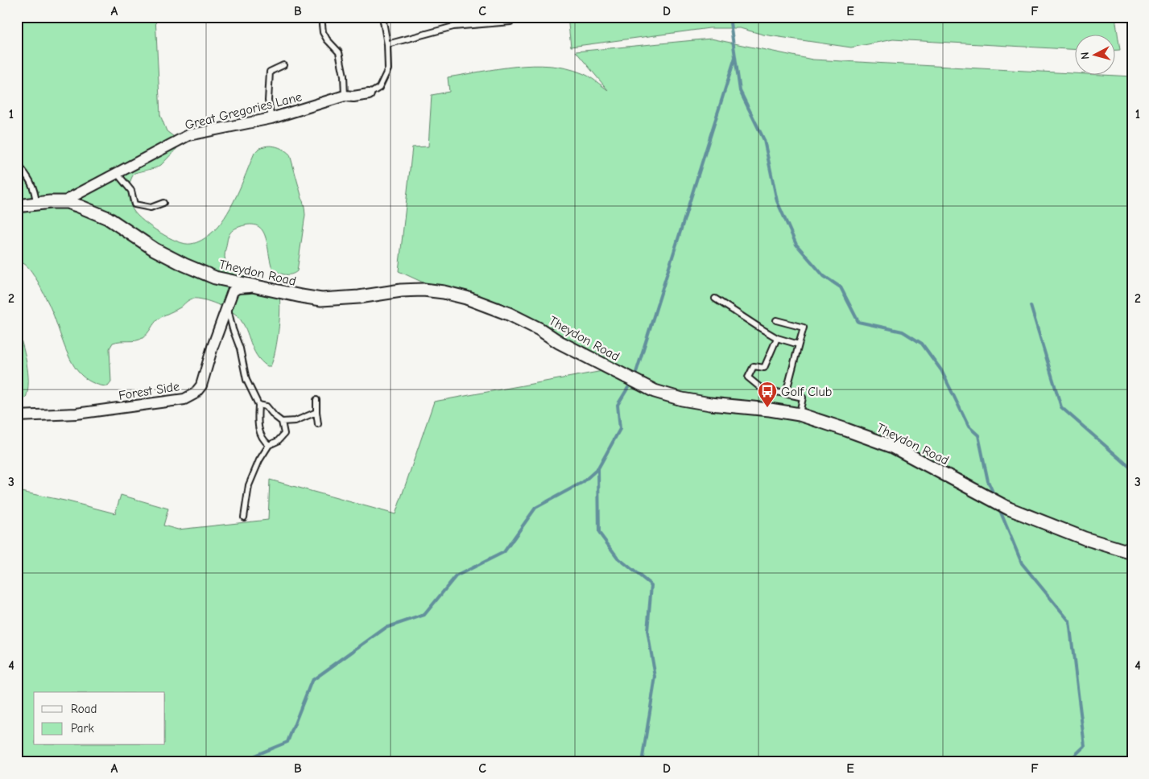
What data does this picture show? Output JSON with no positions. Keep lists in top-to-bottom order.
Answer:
{
  "streets": {
    "street": ["Great Gregories Lane", "Theydon Road", "Forest Side"]
  },
  "crossings": [
    ["Great Gregories Lane", "Theydon Road"],
    ["Theydon Road", "Forest Side"]
  ],
  "places": {
    "bus stop": ["Golf Club"]
  },
  "legend": ["Road", "Park"],
  "north": "left",
  "grid": {
    "columns": [
      "A",
      "B",
      "C",
      "D",
      "E",
      "F"
    ],
    "rows": [
      "1",
      "2",
      "3",
      "4"
    ]
  }
}
